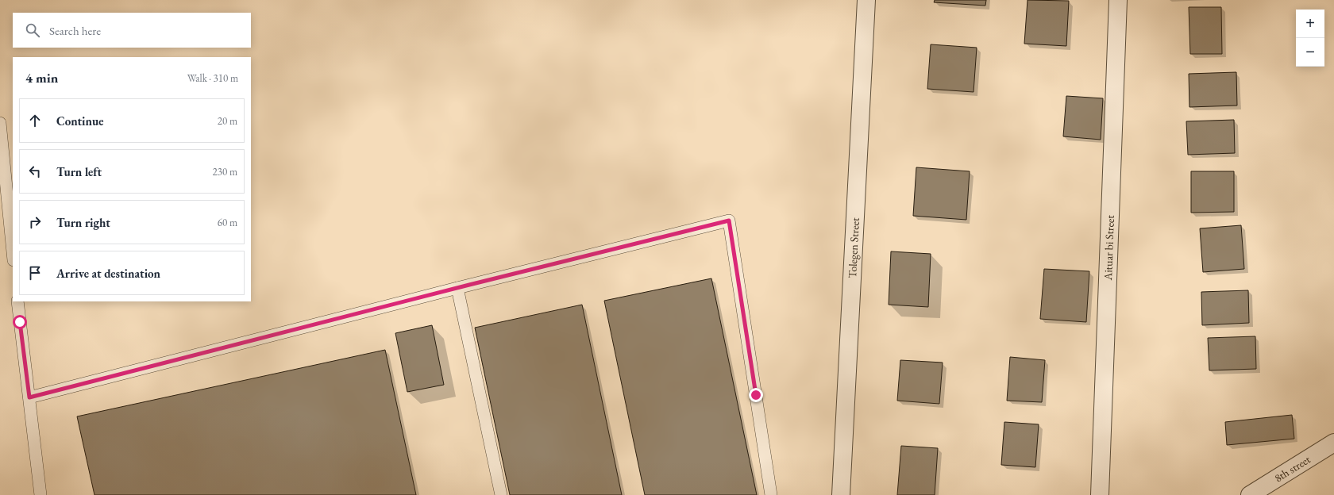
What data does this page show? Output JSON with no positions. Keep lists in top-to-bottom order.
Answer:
{
  "streets": {
    "street": ["Tolegen Street", "Aituar bi Street", "8th street"]
  },
  "page": {
    "map_buttons": ["+", "−"],
    "search": "Search here",
    "heading": ["4 min", "Walk · 310 m"],
    "list": [
      ["Continue", "20 m"],
      ["Turn left", "230 m"],
      ["Turn right", "60 m"],
      "Arrive at destination"
    ]
  }
}
